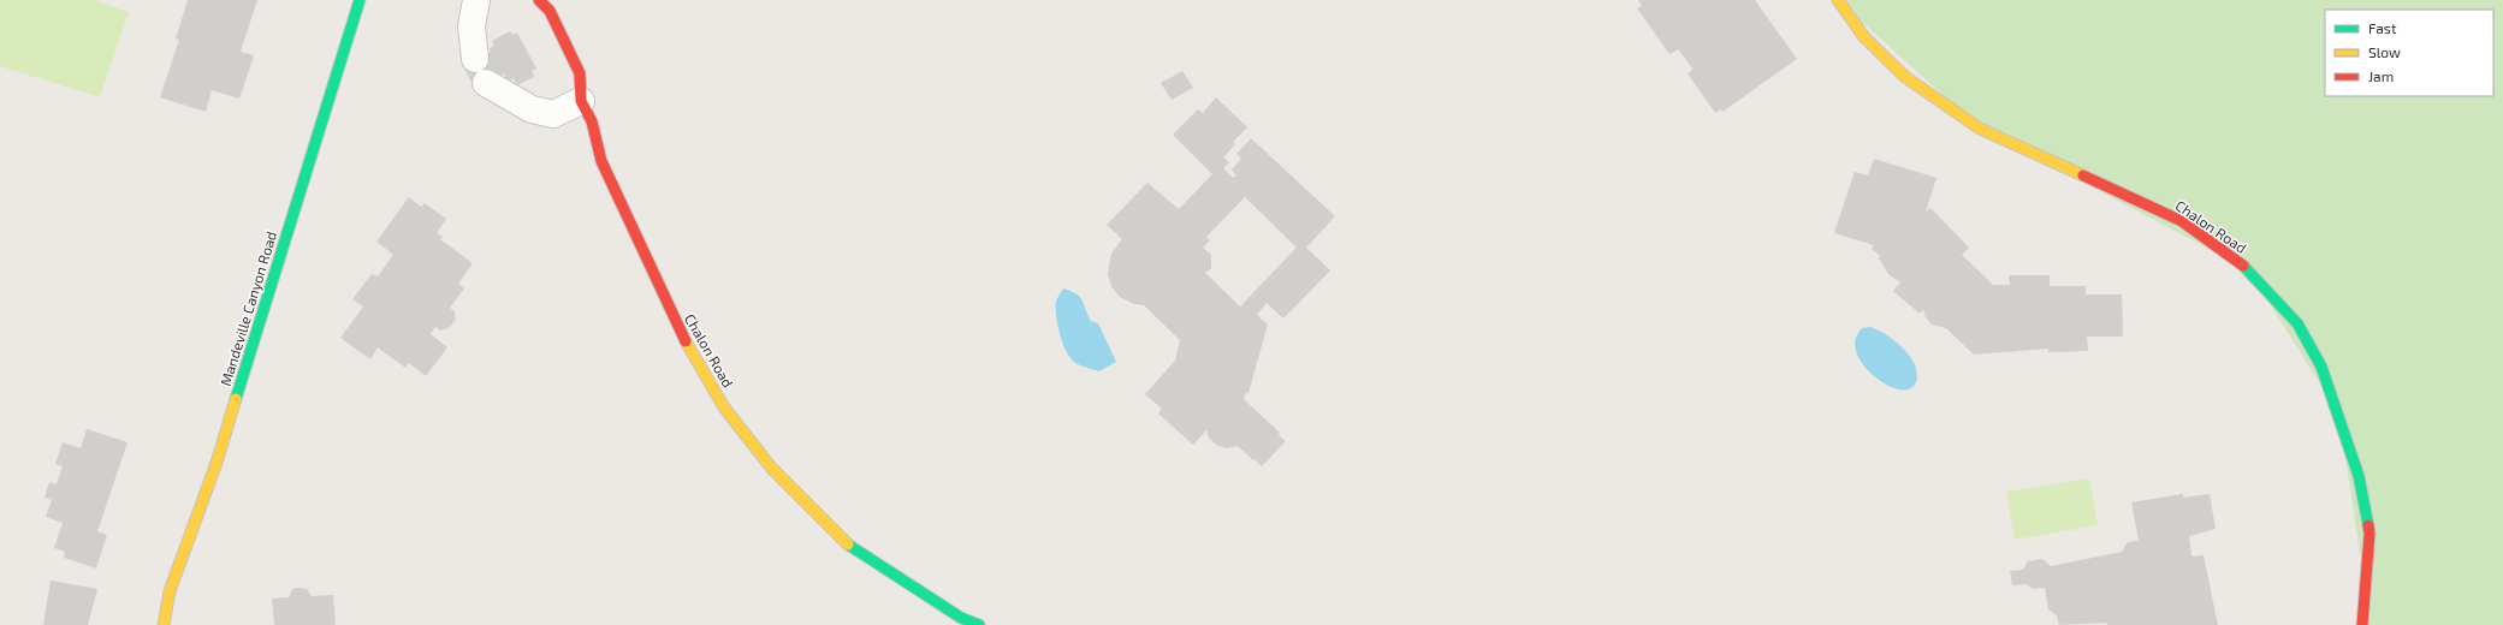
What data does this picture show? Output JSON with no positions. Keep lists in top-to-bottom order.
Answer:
{
  "streets": {
    "street": ["Chalon Road", "Mandeville Canyon Road"]
  },
  "legend": ["Fast", "Slow", "Jam"]
}
